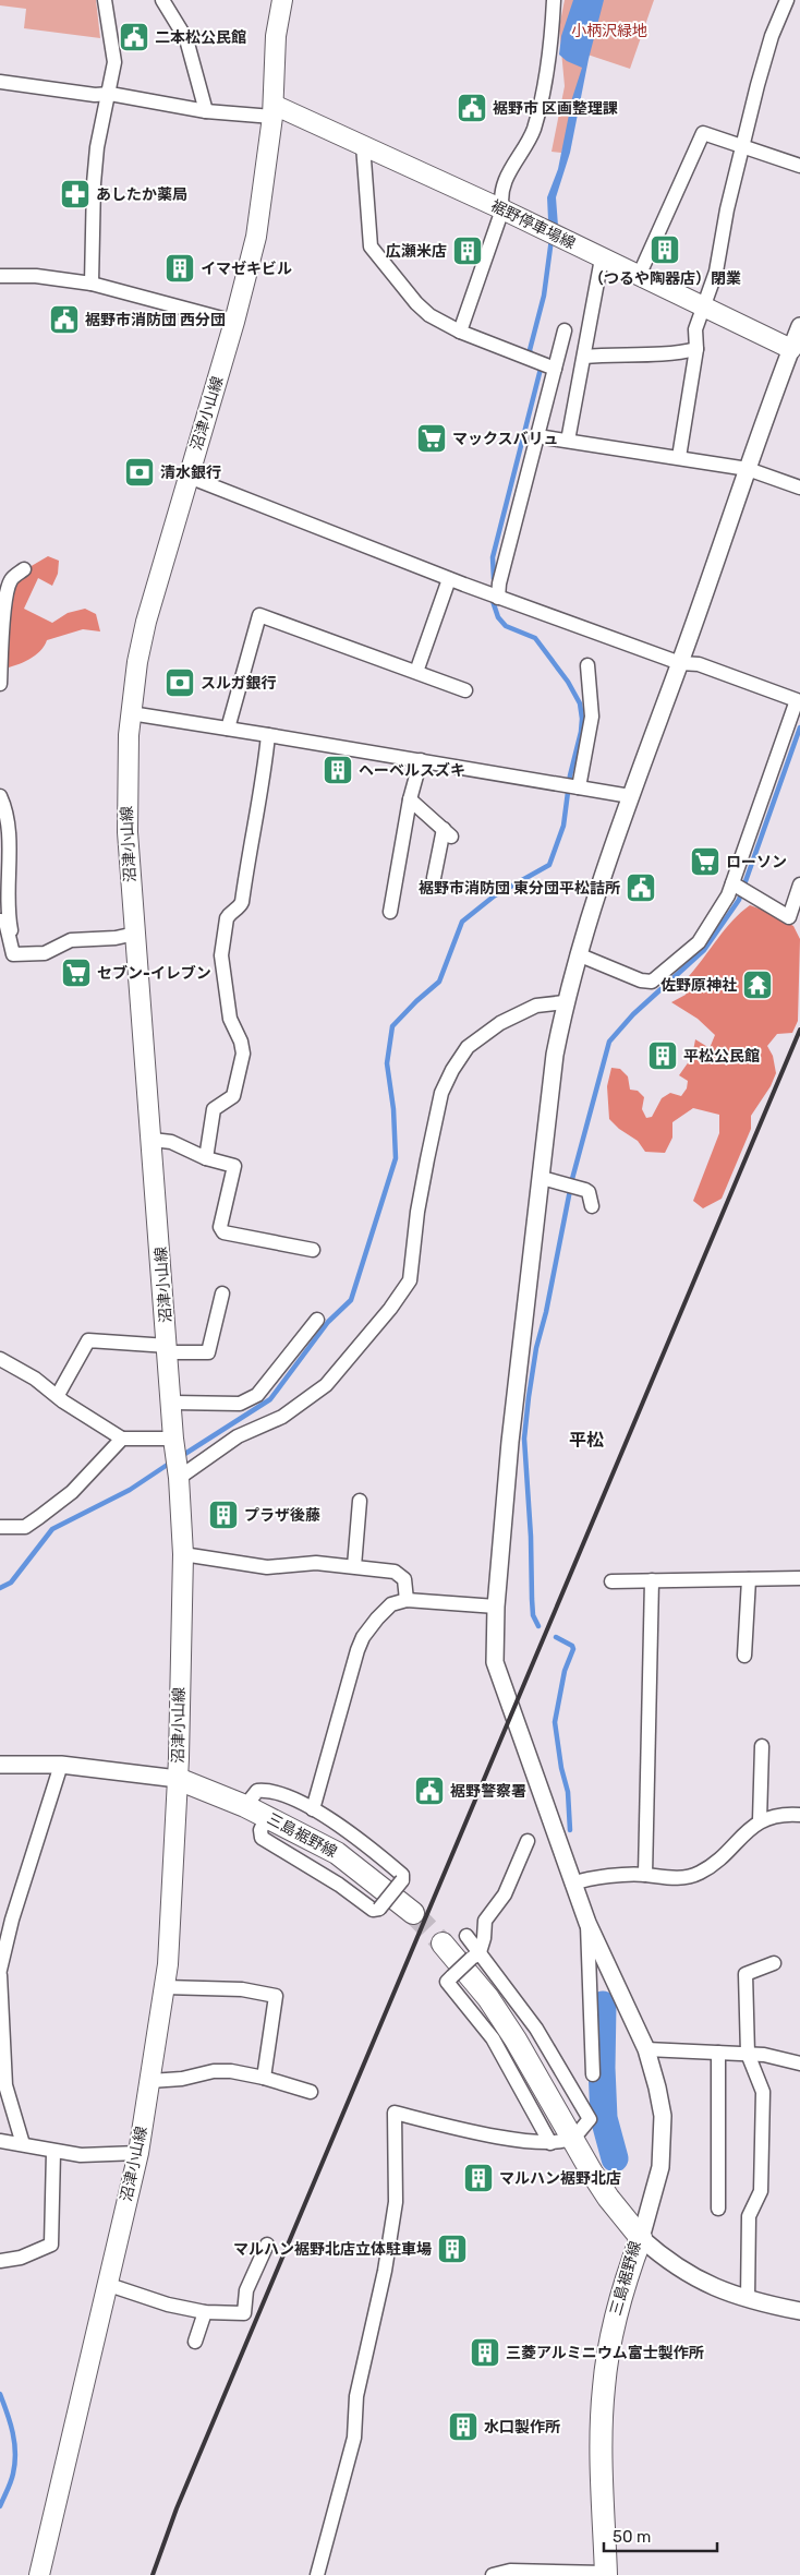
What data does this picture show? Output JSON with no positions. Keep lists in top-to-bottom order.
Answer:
{
  "streets": {
    "main road": ["裾野停車場線", "沼津小山線", "三島裾野線"]
  },
  "crossings": [
    ["裾野停車場線", "沼津小山線"],
    ["沼津小山線", "三島裾野線"]
  ],
  "districts": ["平松"],
  "parks": ["小柄沢緑地"],
  "places": {
    "public building": [
      "二本松公民館",
      "裾野市 区画整理課",
      "裾野市消防団 西分団",
      "裾野市消防団 東分団平松詰所",
      "裾野警察署"
    ],
    "pharmacy": ["あしたか薬局"],
    "building": [
      "（つるや陶器店）閉業",
      "広瀬米店",
      "イマゼキビル",
      "ヘーベルスズキ",
      "平松公民館",
      "プラザ後藤",
      "マルハン裾野北店",
      "マルハン裾野北店立体駐車場",
      "三菱アルミニウム富士製作所",
      "水口製作所"
    ],
    "supermarket": ["マックスバリュ", "ローソン", "セブン-イレブン"],
    "bank": ["清水銀行", "スルガ銀行"],
    "temple": ["佐野原神社"]
  },
  "scale_bar": "50 m"
}
